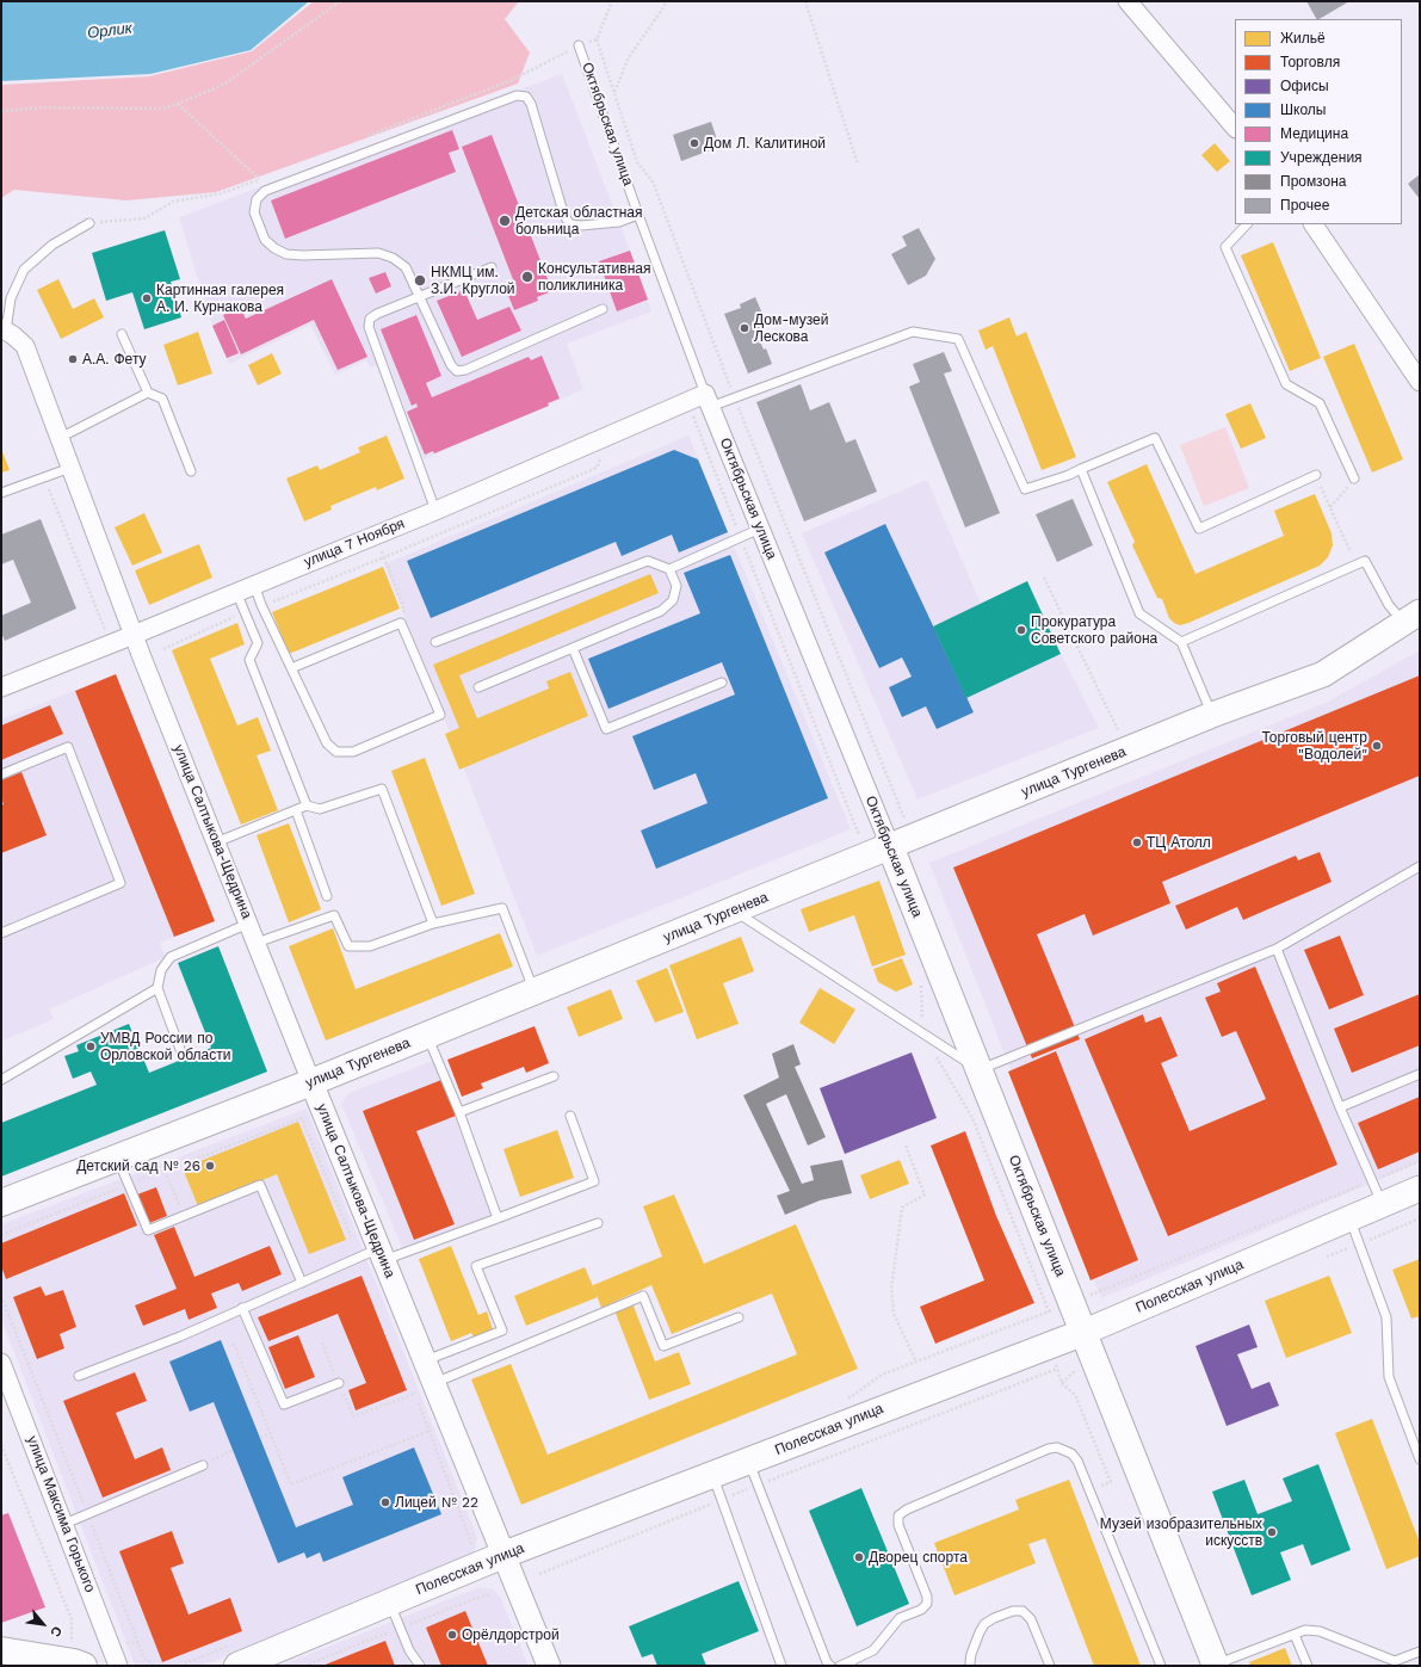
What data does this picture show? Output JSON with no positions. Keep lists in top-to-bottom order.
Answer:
{
  "streets": {
    "main road": ["Октябрьская улица", "улица Тургенева", "Полесская улица"],
    "street": ["улица 7 Ноября", "улица Салтыкова-Щедрина", "улица Максима Горького"]
  },
  "crossings": [
    ["Октябрьская улица", "улица 7 Ноября"],
    ["Октябрьская улица", "улица Тургенева"],
    ["Октябрьская улица", "Полесская улица"],
    ["улица 7 Ноября", "улица Салтыкова-Щедрина"],
    ["улица Тургенева", "улица Салтыкова-Щедрина"],
    ["улица Салтыкова-Щедрина", "Полесская улица"]
  ],
  "water": ["Орлик"],
  "places": [
    "Дом Л. Калитиной",
    "Детская областная больница",
    "Консультативная поликлиника",
    "НКМЦ им. З.И. Круглой",
    "Картинная галерея А. И. Курнакова",
    "Дом-музей Лескова",
    "А.А. Фету",
    "Прокуратура Советского района",
    "Торговый центр \"Водолей\"",
    "ТЦ Атолл",
    "УМВД России по Орловской области",
    "Детский сад № 26",
    "Лицей № 22",
    "Музей изобразительных искусств",
    "Дворец спорта",
    "Орёлдорстрой"
  ],
  "legend": [
    "Жильё",
    "Торговля",
    "Офисы",
    "Школы",
    "Медицина",
    "Учреждения",
    "Промзона",
    "Прочее"
  ],
  "north": "bottom right"
}
